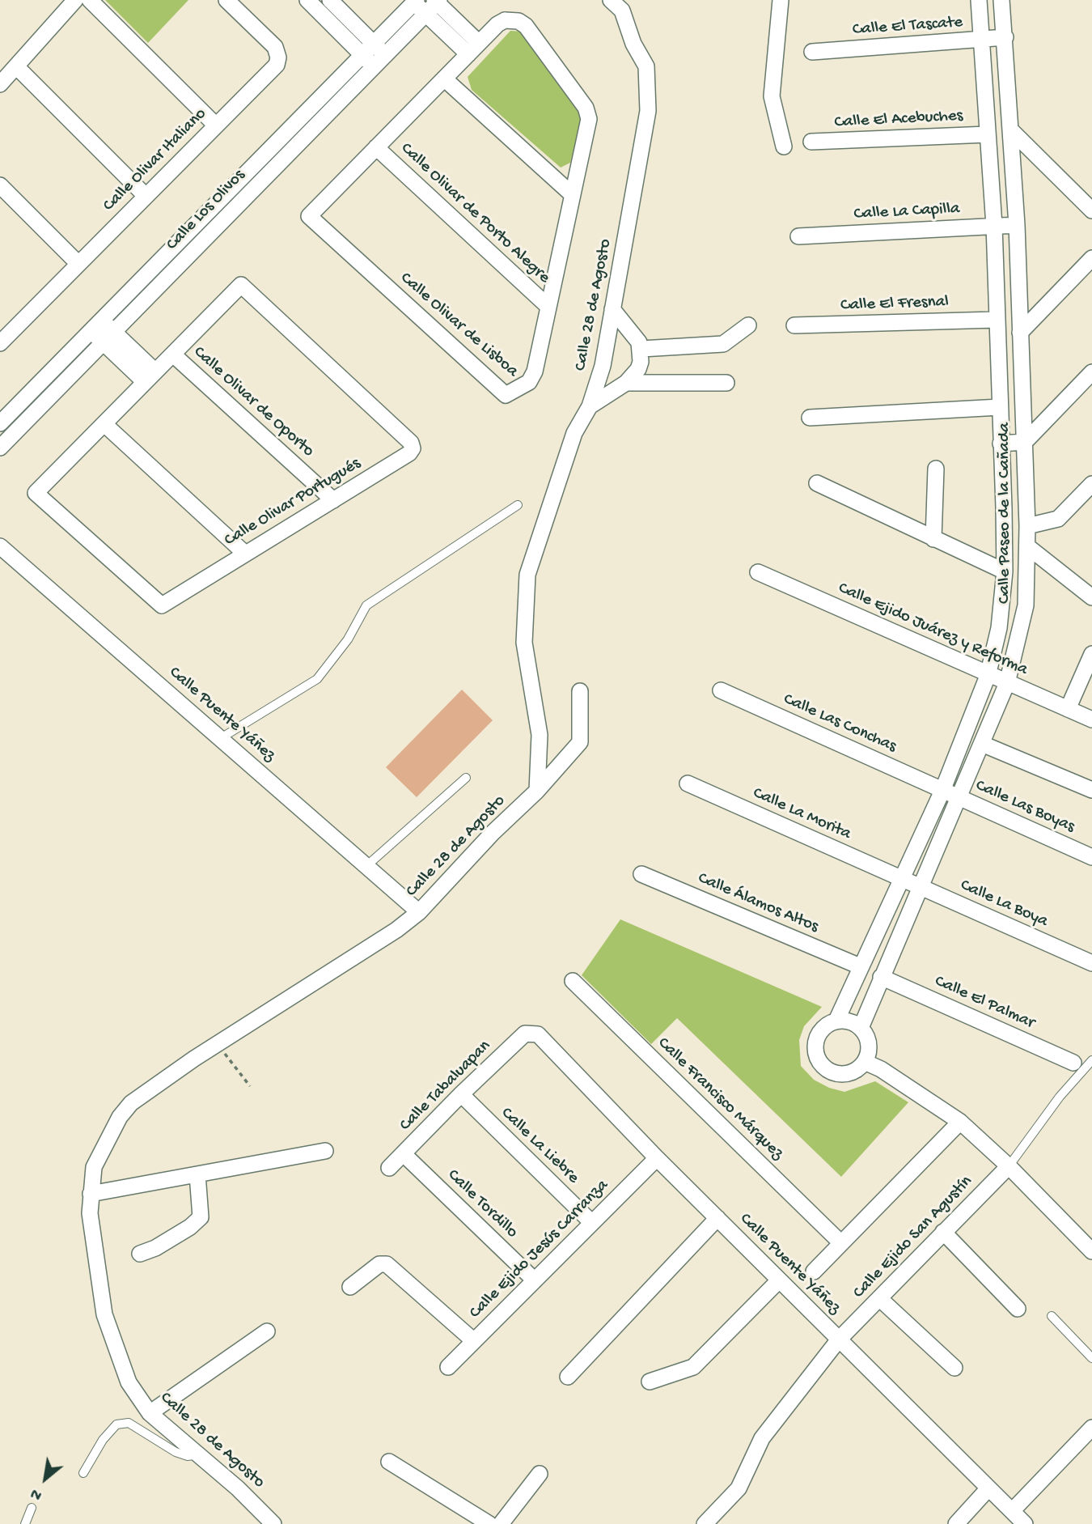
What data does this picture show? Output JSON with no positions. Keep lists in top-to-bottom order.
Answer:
{
  "streets": {
    "street": [
      "Calle El Tascate",
      "Calle El Acebuches",
      "Calle Olivar Italiano",
      "Calle Los Olivos",
      "Calle La Capilla",
      "Calle Olivar de Porto Alegre",
      "Calle El Fresnal",
      "Calle 28 de Agosto",
      "Calle Olivar de Lisboa",
      "Calle Olivar de Oporto",
      "Calle Olivar Portugués",
      "Calle Paseo de la Cañada",
      "Calle Ejido Juárez y Reforma",
      "Calle Puente Yáñez",
      "Calle Las Conchas",
      "Calle Las Boyas",
      "Calle La Morita",
      "Calle Álamos Altos",
      "Calle La Boya",
      "Calle El Palmar",
      "Calle Tabaluapan",
      "Calle Francisco Márquez",
      "Calle La Liebre",
      "Calle Tordillo",
      "Calle Ejido San Agustín",
      "Calle Ejido Jesús Carranza"
    ]
  },
  "crossings": [
    ["Calle El Tascate", "Calle Paseo de la Cañada"],
    ["Calle El Acebuches", "Calle Paseo de la Cañada"],
    ["Calle La Capilla", "Calle Paseo de la Cañada"],
    ["Calle Olivar de Porto Alegre", "Calle Olivar de Lisboa"],
    ["Calle El Fresnal", "Calle Paseo de la Cañada"],
    ["Calle 28 de Agosto", "Calle Puente Yáñez"],
    ["Calle Olivar de Oporto", "Calle Olivar Portugués"],
    ["Calle Paseo de la Cañada", "Calle Ejido Juárez y Reforma"],
    ["Calle Paseo de la Cañada", "Calle Las Conchas"],
    ["Calle Paseo de la Cañada", "Calle Las Boyas"],
    ["Calle Paseo de la Cañada", "Calle La Morita"],
    ["Calle Paseo de la Cañada", "Calle La Boya"],
    ["Calle Paseo de la Cañada", "Calle El Palmar"],
    ["Calle Puente Yáñez", "Calle Tabaluapan"],
    ["Calle Puente Yáñez", "Calle Ejido San Agustín"],
    ["Calle Puente Yáñez", "Calle Ejido Jesús Carranza"],
    ["Calle Las Conchas", "Calle Las Boyas"],
    ["Calle La Morita", "Calle La Boya"],
    ["Calle Tabaluapan", "Calle La Liebre"],
    ["Calle Tabaluapan", "Calle Tordillo"],
    ["Calle La Liebre", "Calle Ejido Jesús Carranza"],
    ["Calle Tordillo", "Calle Ejido Jesús Carranza"]
  ],
  "north": "bottom left"
}
